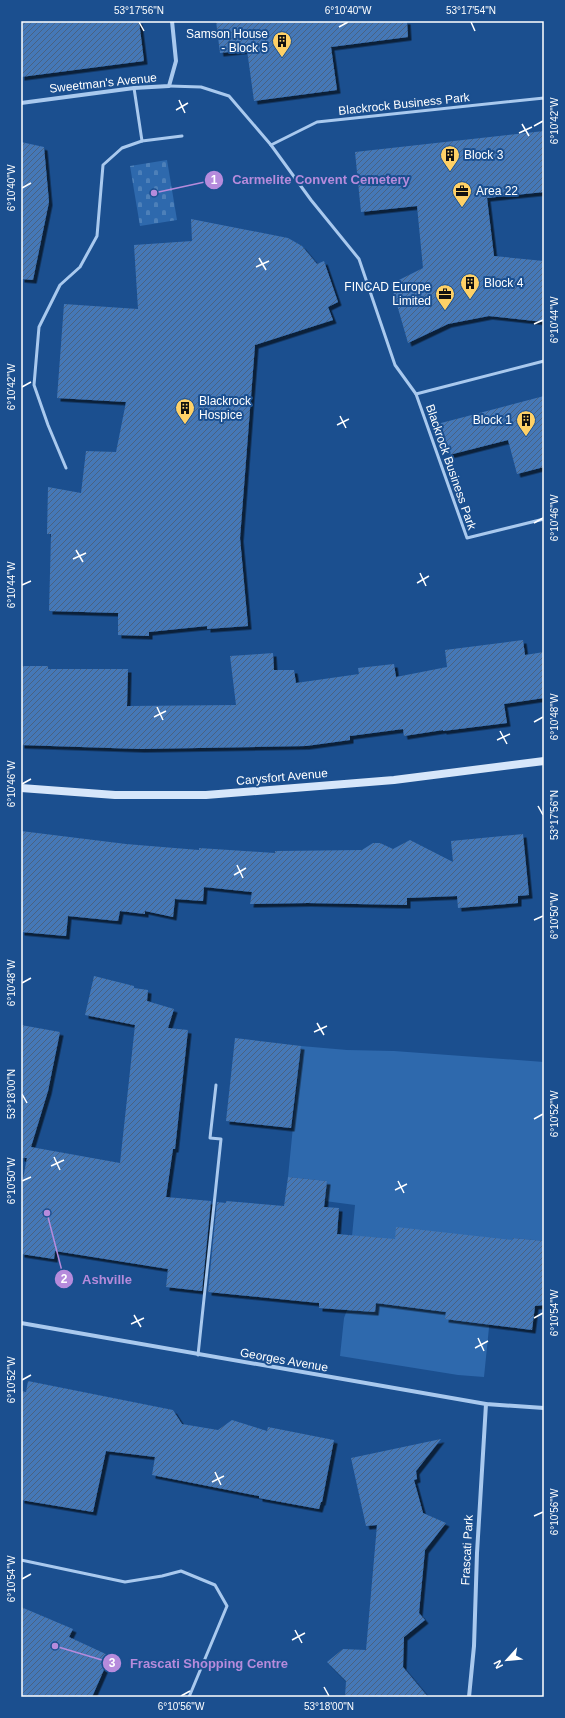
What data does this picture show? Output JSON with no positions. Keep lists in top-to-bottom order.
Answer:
{
  "streets": {
    "main road": ["Carysfort Avenue"],
    "street": ["Sweetman's Avenue", "Georges Avenue", "Frascati Park"],
    "lane": ["Blackrock Business Park"]
  },
  "crossings": [
    ["Sweetman's Avenue", "Blackrock Business Park"],
    ["Georges Avenue", "Frascati Park"]
  ],
  "places": {
    "building": [
      "Samson House - Block 5",
      "Block 3",
      "Block 4",
      "Blackrock Hospice",
      "Block 1"
    ],
    "other": ["Carmelite Convent Cemetery", "Ashville", "Frascati Shopping Centre"],
    "office": ["Area 22", "FINCAD Europe Limited"]
  },
  "north": "bottom left",
  "coordinates": [
    "53°17'56\"N",
    "6°10'40\"W",
    "53°17'54\"N",
    "6°10'42\"W",
    "6°10'44\"W",
    "6°10'46\"W",
    "6°10'48\"W",
    "6°10'50\"W",
    "53°18'00\"N",
    "6°10'52\"W",
    "6°10'54\"W",
    "6°10'56\"W"
  ]
}
